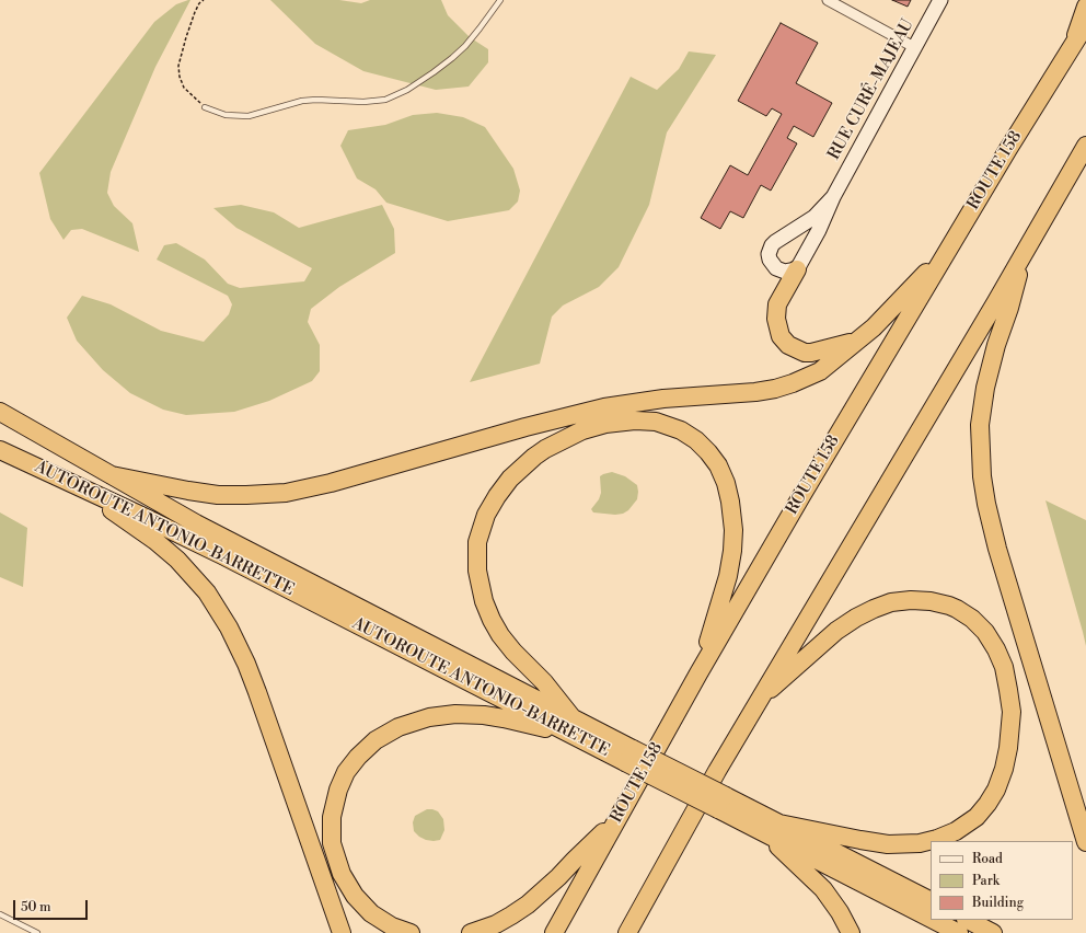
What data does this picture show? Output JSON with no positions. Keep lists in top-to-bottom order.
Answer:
{
  "streets": {
    "highway": ["ROUTE 158", "AUTOROUTE ANTONIO-BARRETTE"],
    "street": ["RUE CURÉ-MAJEAU"]
  },
  "legend": ["Road", "Park", "Building"],
  "scale_bar": "50 m"
}
